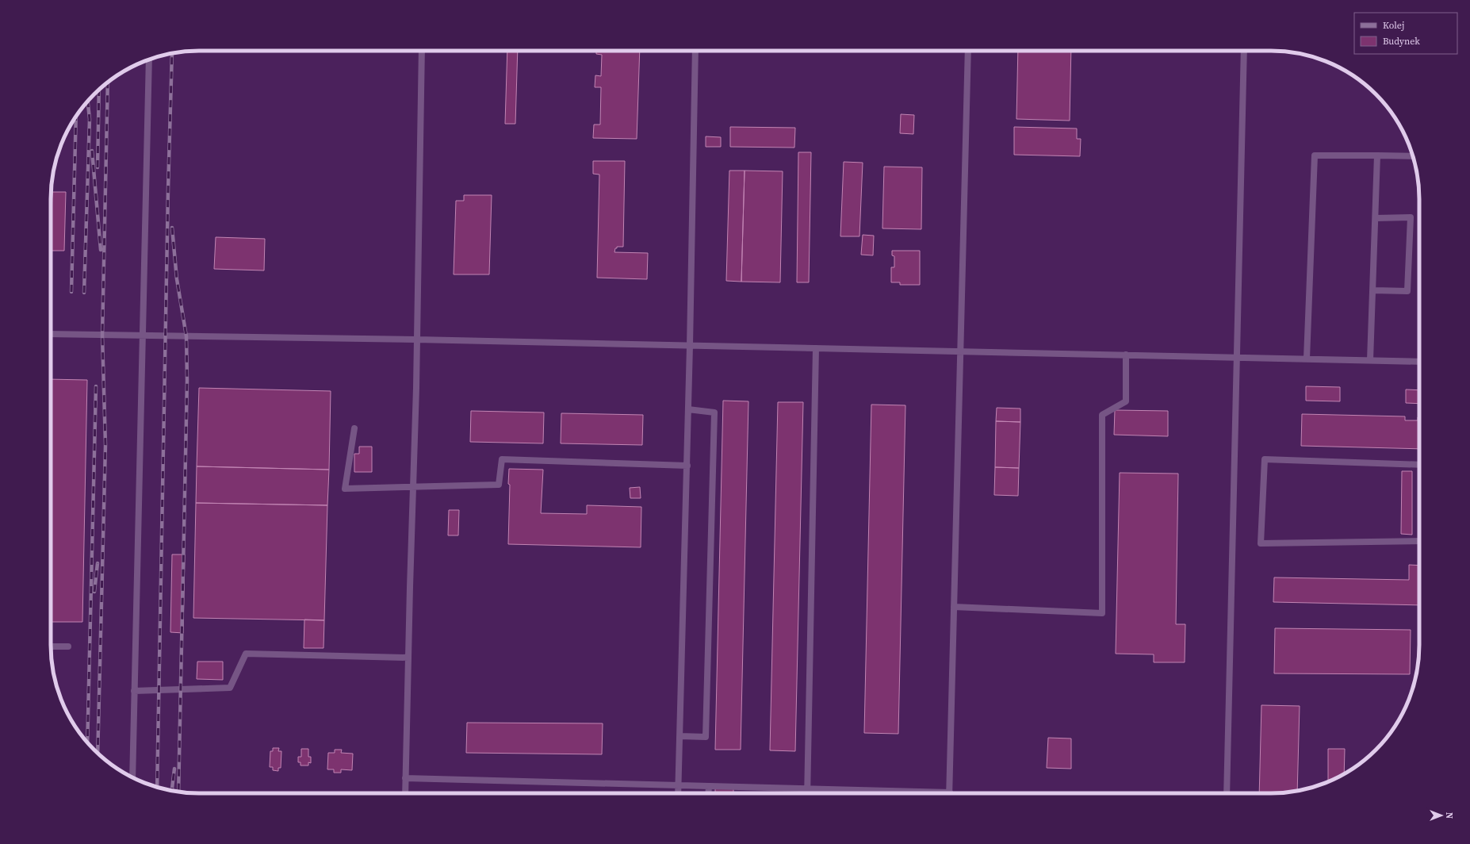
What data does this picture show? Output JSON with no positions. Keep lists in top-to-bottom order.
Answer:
{
  "legend": ["Kolej", "Budynek"],
  "north": "right"
}
